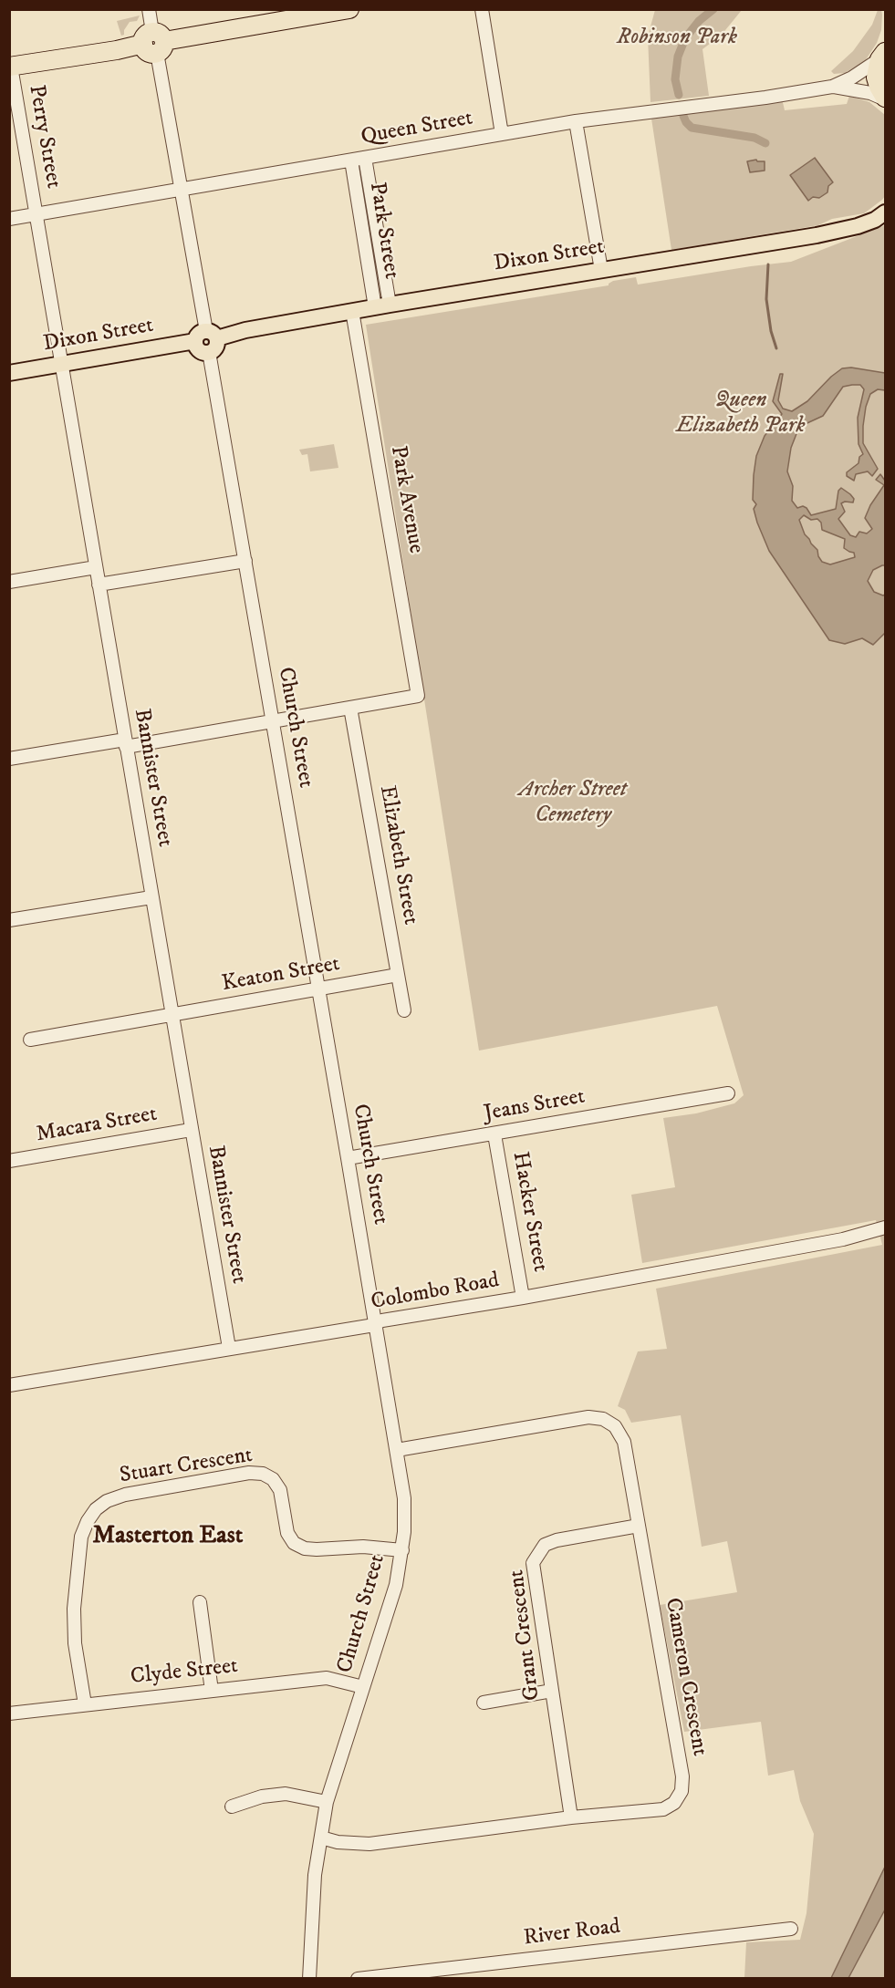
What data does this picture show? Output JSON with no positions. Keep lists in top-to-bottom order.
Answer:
{
  "streets": {
    "main road": ["Dixon Street"],
    "street": [
      "Queen Street",
      "Perry Street",
      "Park Street",
      "Park Avenue",
      "Church Street",
      "Bannister Street",
      "Elizabeth Street",
      "Keaton Street",
      "Jeans Street",
      "Macara Street",
      "Hacker Street",
      "Colombo Road",
      "Stuart Crescent",
      "Grant Crescent",
      "Clyde Street",
      "Cameron Crescent",
      "River Road"
    ]
  },
  "crossings": [
    ["Queen Street", "Perry Street"],
    ["Queen Street", "Park Street"],
    ["Queen Street", "Bannister Street"],
    ["Perry Street", "Bannister Street"],
    ["Park Street", "Dixon Street"],
    ["Dixon Street", "Park Avenue"],
    ["Dixon Street", "Bannister Street"],
    ["Park Avenue", "Elizabeth Street"],
    ["Church Street", "Keaton Street"],
    ["Church Street", "Jeans Street"],
    ["Church Street", "Colombo Road"],
    ["Church Street", "Stuart Crescent"],
    ["Church Street", "Clyde Street"],
    ["Church Street", "Cameron Crescent"],
    ["Bannister Street", "Keaton Street"],
    ["Bannister Street", "Macara Street"],
    ["Bannister Street", "Colombo Road"],
    ["Elizabeth Street", "Keaton Street"],
    ["Jeans Street", "Hacker Street"],
    ["Hacker Street", "Colombo Road"],
    ["Stuart Crescent", "Clyde Street"],
    ["Grant Crescent", "Cameron Crescent"]
  ],
  "districts": ["Masterton East"],
  "parks": ["Robinson Park", "Queen Elizabeth Park", "Archer Street Cemetery"]
}
